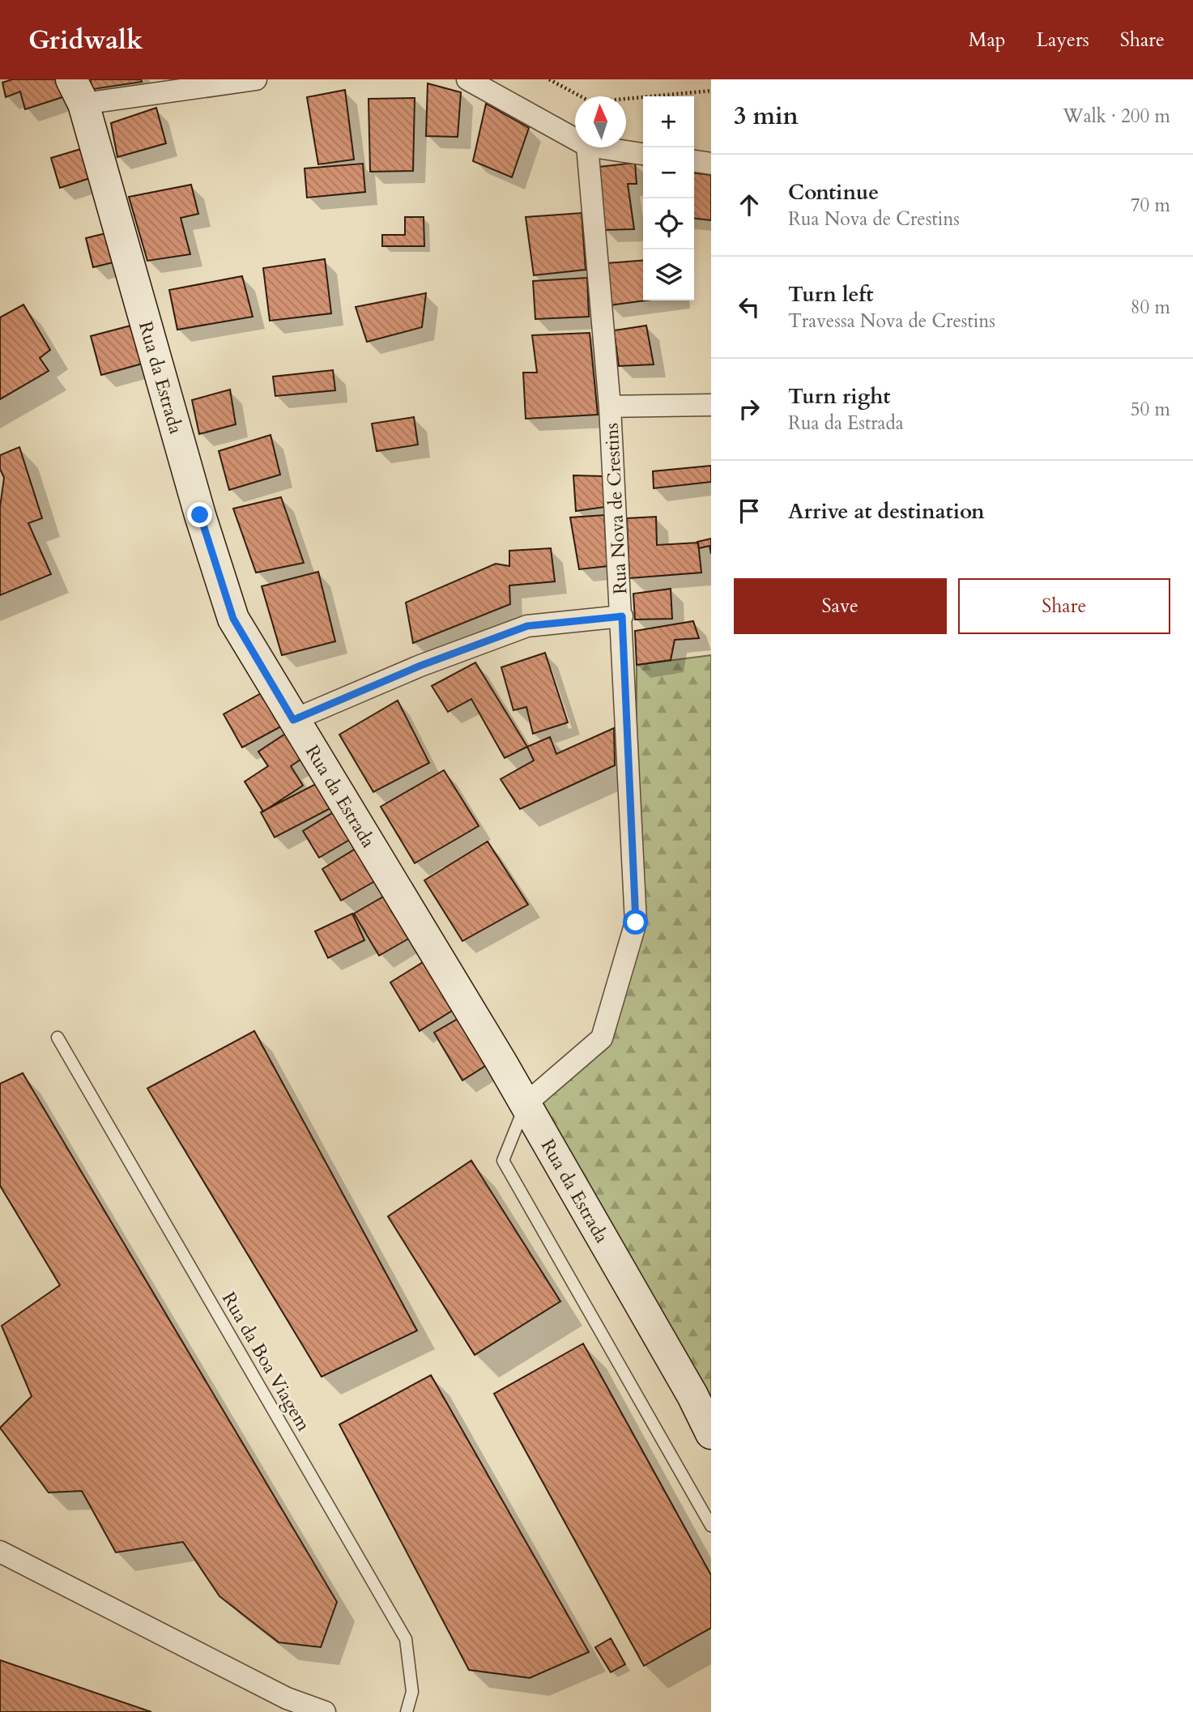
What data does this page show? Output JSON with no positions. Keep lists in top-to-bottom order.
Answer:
{
  "streets": {
    "street": ["Rua da Estrada", "Rua Nova de Crestins"],
    "lane": ["Rua da Boa Viagem"]
  },
  "crossings": [
    ["Rua da Estrada", "Rua Nova de Crestins"]
  ],
  "north": "top",
  "page": {
    "header": "Gridwalk",
    "nav": ["Map", "Layers", "Share"],
    "heading": ["3 min", "Walk · 200 m"],
    "map_buttons": ["+", "−"],
    "list": [
      ["Continue", "Rua Nova de Crestins", "70 m"],
      ["Turn left", "Travessa Nova de Crestins", "80 m"],
      ["Turn right", "Rua da Estrada", "50 m"],
      "Arrive at destination"
    ],
    "buttons": ["Save", "Share"]
  }
}
